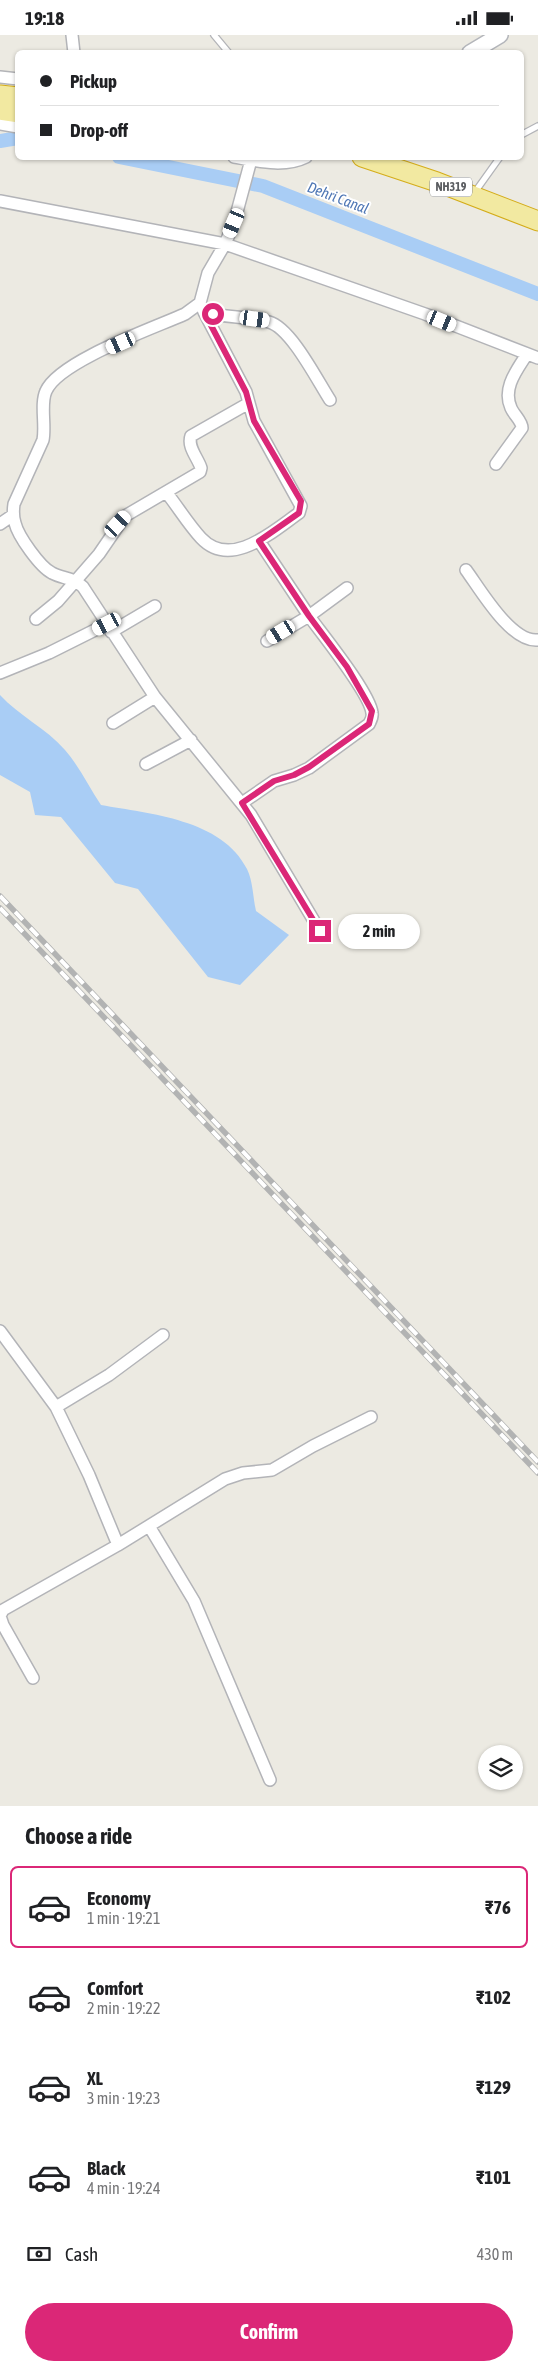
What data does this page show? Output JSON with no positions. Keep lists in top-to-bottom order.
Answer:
{
  "streets": {
    "highway": ["NH319"]
  },
  "water": ["Dehri Canal"],
  "page": {
    "status": "19:18",
    "banner": ["Pickup", "Drop-off"],
    "bubble": "2 min",
    "heading": "Choose a ride",
    "list": [
      {
        "name": "Economy",
        "note": "1 min · 19:21",
        "value": "₹76"
      },
      {
        "name": "Comfort",
        "note": "2 min · 19:22",
        "value": "₹102"
      },
      {
        "name": "XL",
        "note": "3 min · 19:23",
        "value": "₹129"
      },
      {
        "name": "Black",
        "note": "4 min · 19:24",
        "value": "₹101"
      }
    ],
    "pay": ["Cash", "430 m"],
    "buttons": "Confirm"
  }
}
